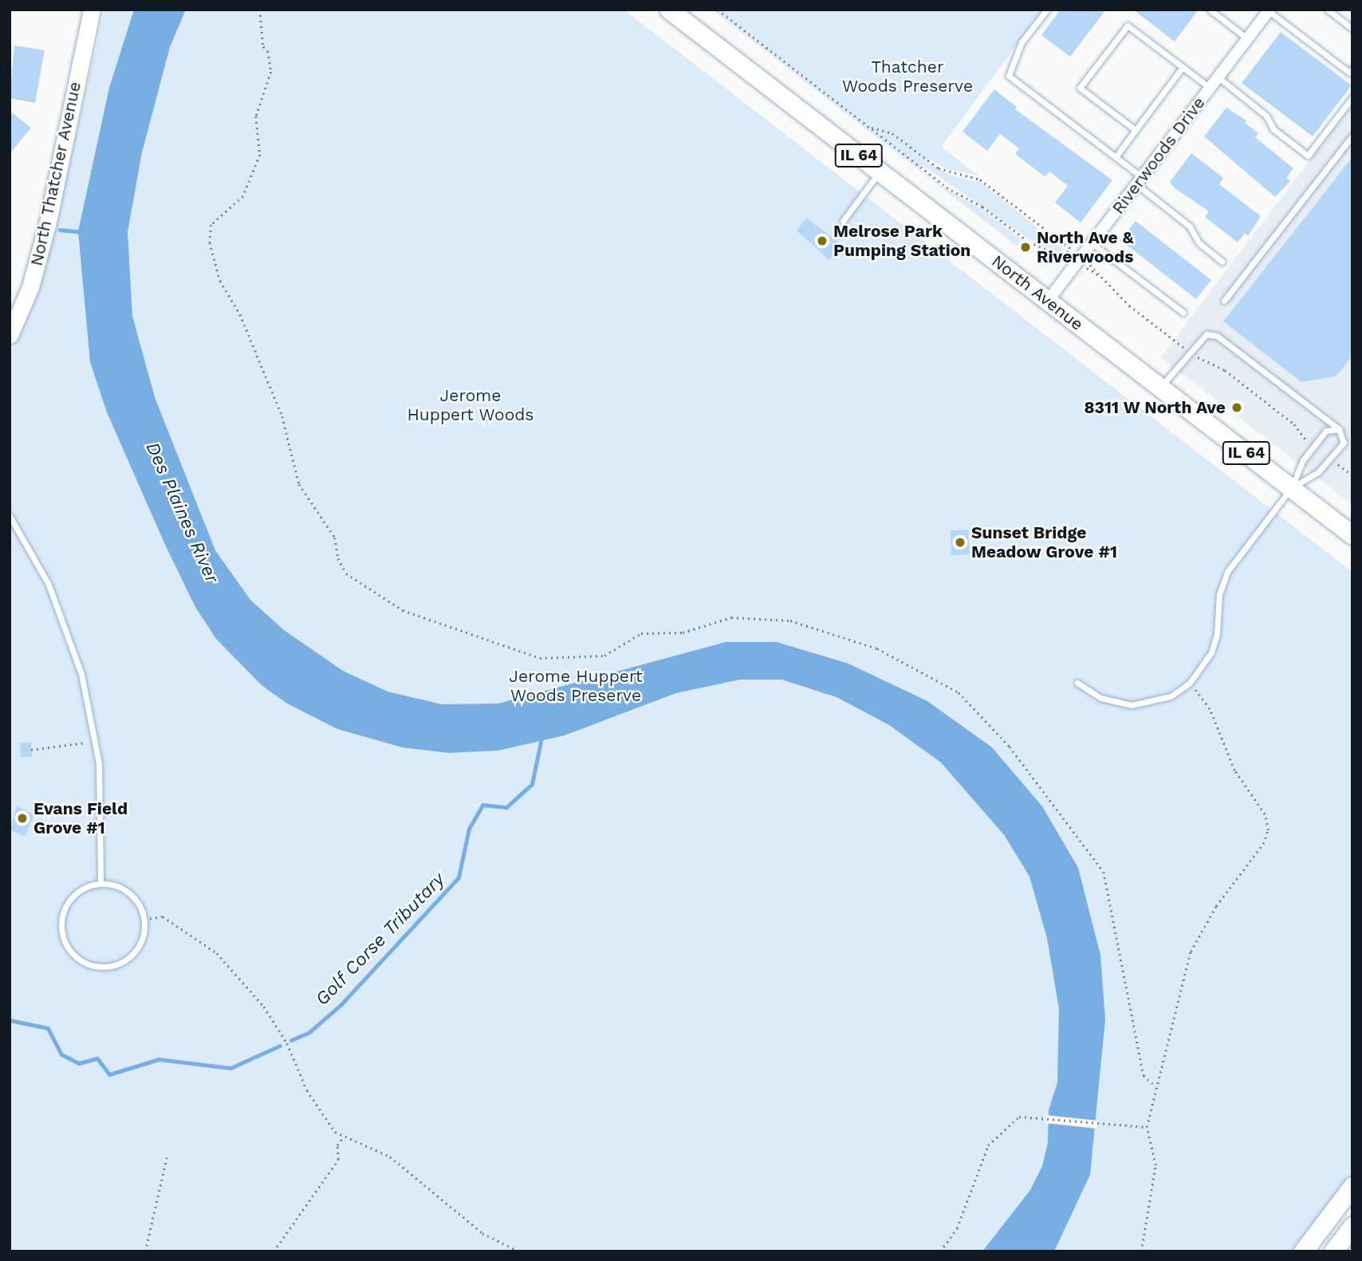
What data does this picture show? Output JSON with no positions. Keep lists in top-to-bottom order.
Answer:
{
  "streets": {
    "main road": ["IL 64", "North Avenue"],
    "street": ["Riverwoods Drive", "North Thatcher Avenue"]
  },
  "crossings": [
    ["Riverwoods Drive", "North Avenue"]
  ],
  "water": ["Des Plaines River", "Golf Corse Tributary"],
  "parks": ["Thatcher Woods Preserve", "Jerome Huppert Woods", "Jerome Huppert Woods Preserve"],
  "places": [
    "Melrose Park Pumping Station",
    "North Ave & Riverwoods",
    "8311 W North Ave",
    "Sunset Bridge Meadow Grove #1",
    "Evans Field Grove #1"
  ]
}
